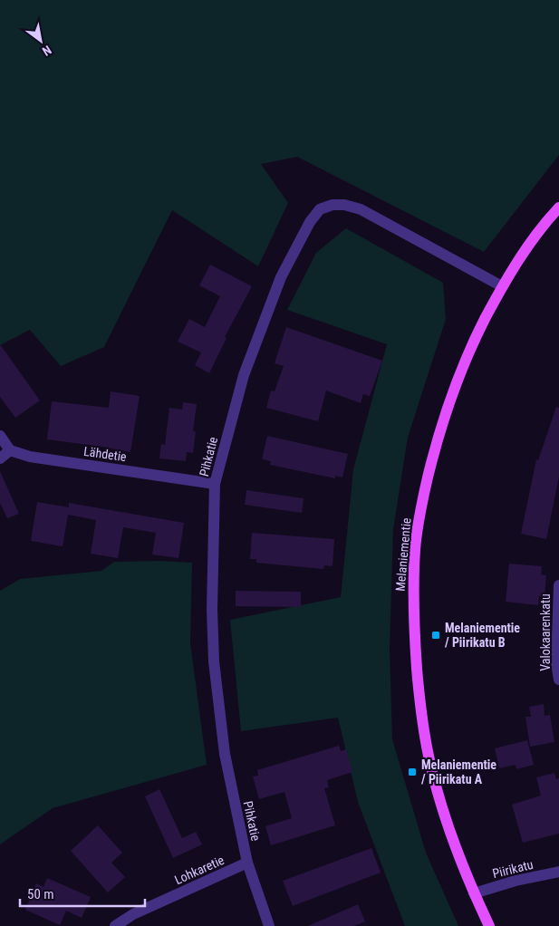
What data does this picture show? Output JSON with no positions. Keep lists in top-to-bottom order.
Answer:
{
  "streets": {
    "main road": ["Melaniementie"],
    "street": [
      "Lähdetie",
      "Pihkatie",
      "Valokaarenkatu",
      "Piirikatu",
      "Lohkaretie"
    ]
  },
  "crossings": [
    ["Lähdetie", "Pihkatie"],
    ["Pihkatie", "Melaniementie"],
    ["Pihkatie", "Lohkaretie"],
    ["Melaniementie", "Piirikatu"]
  ],
  "places": {
    "transit": ["Melaniementie / Piirikatu B", "Melaniementie / Piirikatu A"]
  },
  "scale_bar": "50 m",
  "north": "bottom right"
}
